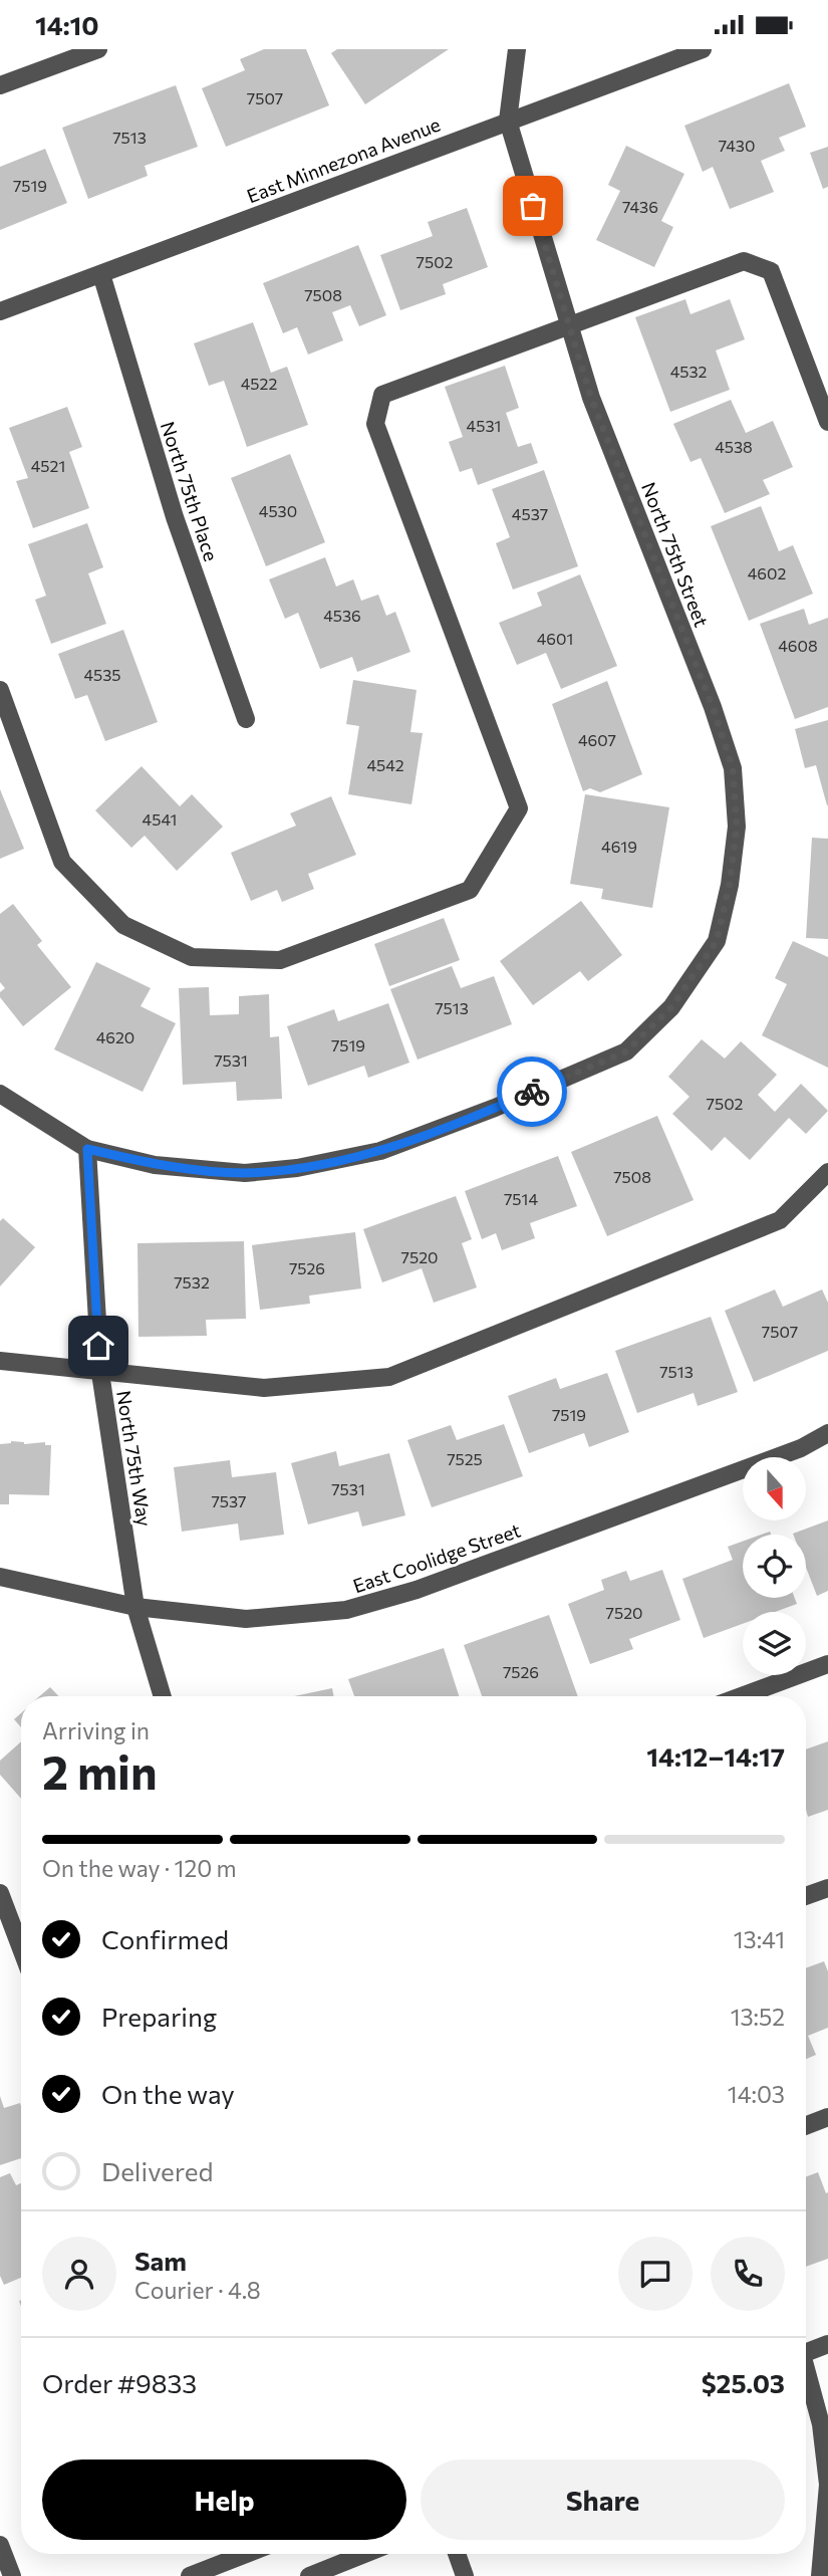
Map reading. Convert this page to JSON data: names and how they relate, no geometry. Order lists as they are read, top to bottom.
{
  "streets": {
    "street": [
      "East Minnezona Avenue",
      "North 75th Place",
      "North 75th Street",
      "North 75th Way",
      "East Coolidge Street"
    ]
  },
  "crossings": [
    ["East Minnezona Avenue", "North 75th Place"],
    ["East Minnezona Avenue", "North 75th Street"],
    ["North 75th Street", "North 75th Way"],
    ["North 75th Way", "East Coolidge Street"]
  ],
  "house_numbers": [
    "7507",
    "7513",
    "7430",
    "7519",
    "7436",
    "7502",
    "7508",
    "4532",
    "4522",
    "4531",
    "4538",
    "4521",
    "4530",
    "4537",
    "4602",
    "4536",
    "4601",
    "4608",
    "4535",
    "4607",
    "4542",
    "4541",
    "4619",
    "7513",
    "4620",
    "7519",
    "7531",
    "7502",
    "7508",
    "7514",
    "7520",
    "7526",
    "7532",
    "7507",
    "7513",
    "7519",
    "7525",
    "7531",
    "7537",
    "7520",
    "7526"
  ],
  "north": "bottom",
  "page": {
    "status": "14:10",
    "heading": ["2 min", "Arriving in", "14:12–14:17"],
    "panel": [
      "Sam",
      "Courier · 4.8",
      "Order #9833",
      "$25.03"
    ],
    "bar": "On the way · 120 m",
    "list": [
      ["Confirmed", "13:41"],
      ["Preparing", "13:52"],
      ["On the way", "14:03"],
      "Delivered"
    ],
    "buttons": ["Help", "Share"]
  }
}
